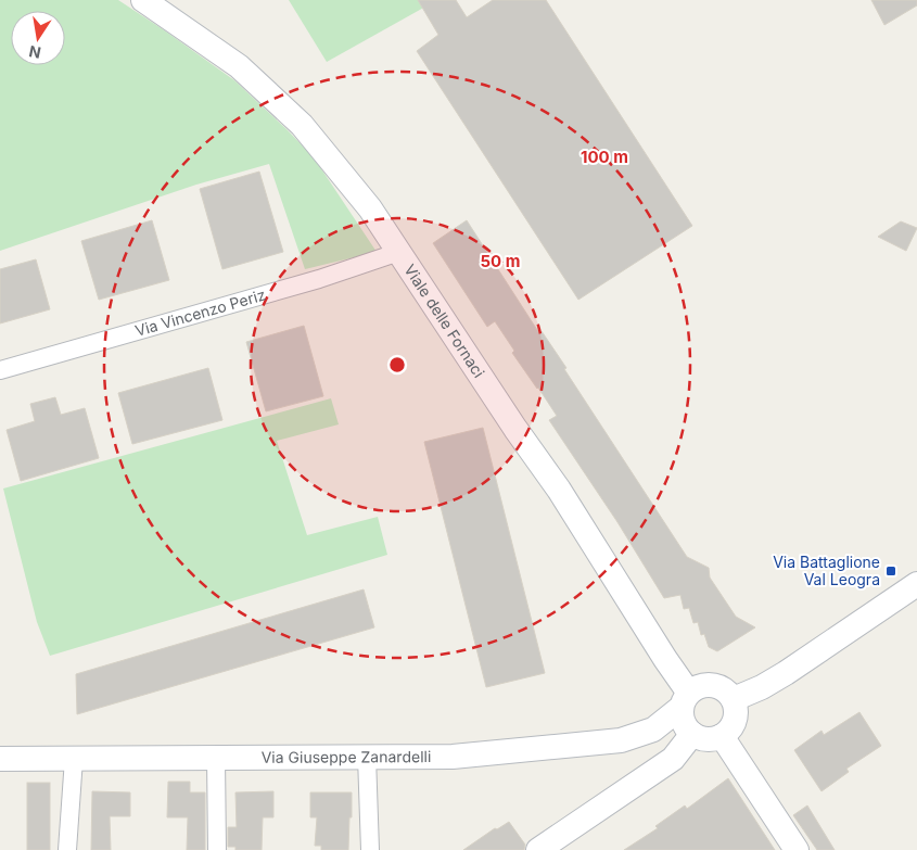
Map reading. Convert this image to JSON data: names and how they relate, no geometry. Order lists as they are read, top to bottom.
{
  "streets": {
    "street": ["Via Vincenzo Periz", "Viale delle Fornaci", "Via Giuseppe Zanardelli"]
  },
  "crossings": [
    ["Via Vincenzo Periz", "Viale delle Fornaci"],
    ["Viale delle Fornaci", "Via Giuseppe Zanardelli"]
  ],
  "places": {
    "transit": ["Via Battaglione Val Leogra"]
  },
  "north": "bottom",
  "rings": ["100 m", "50 m"]
}
